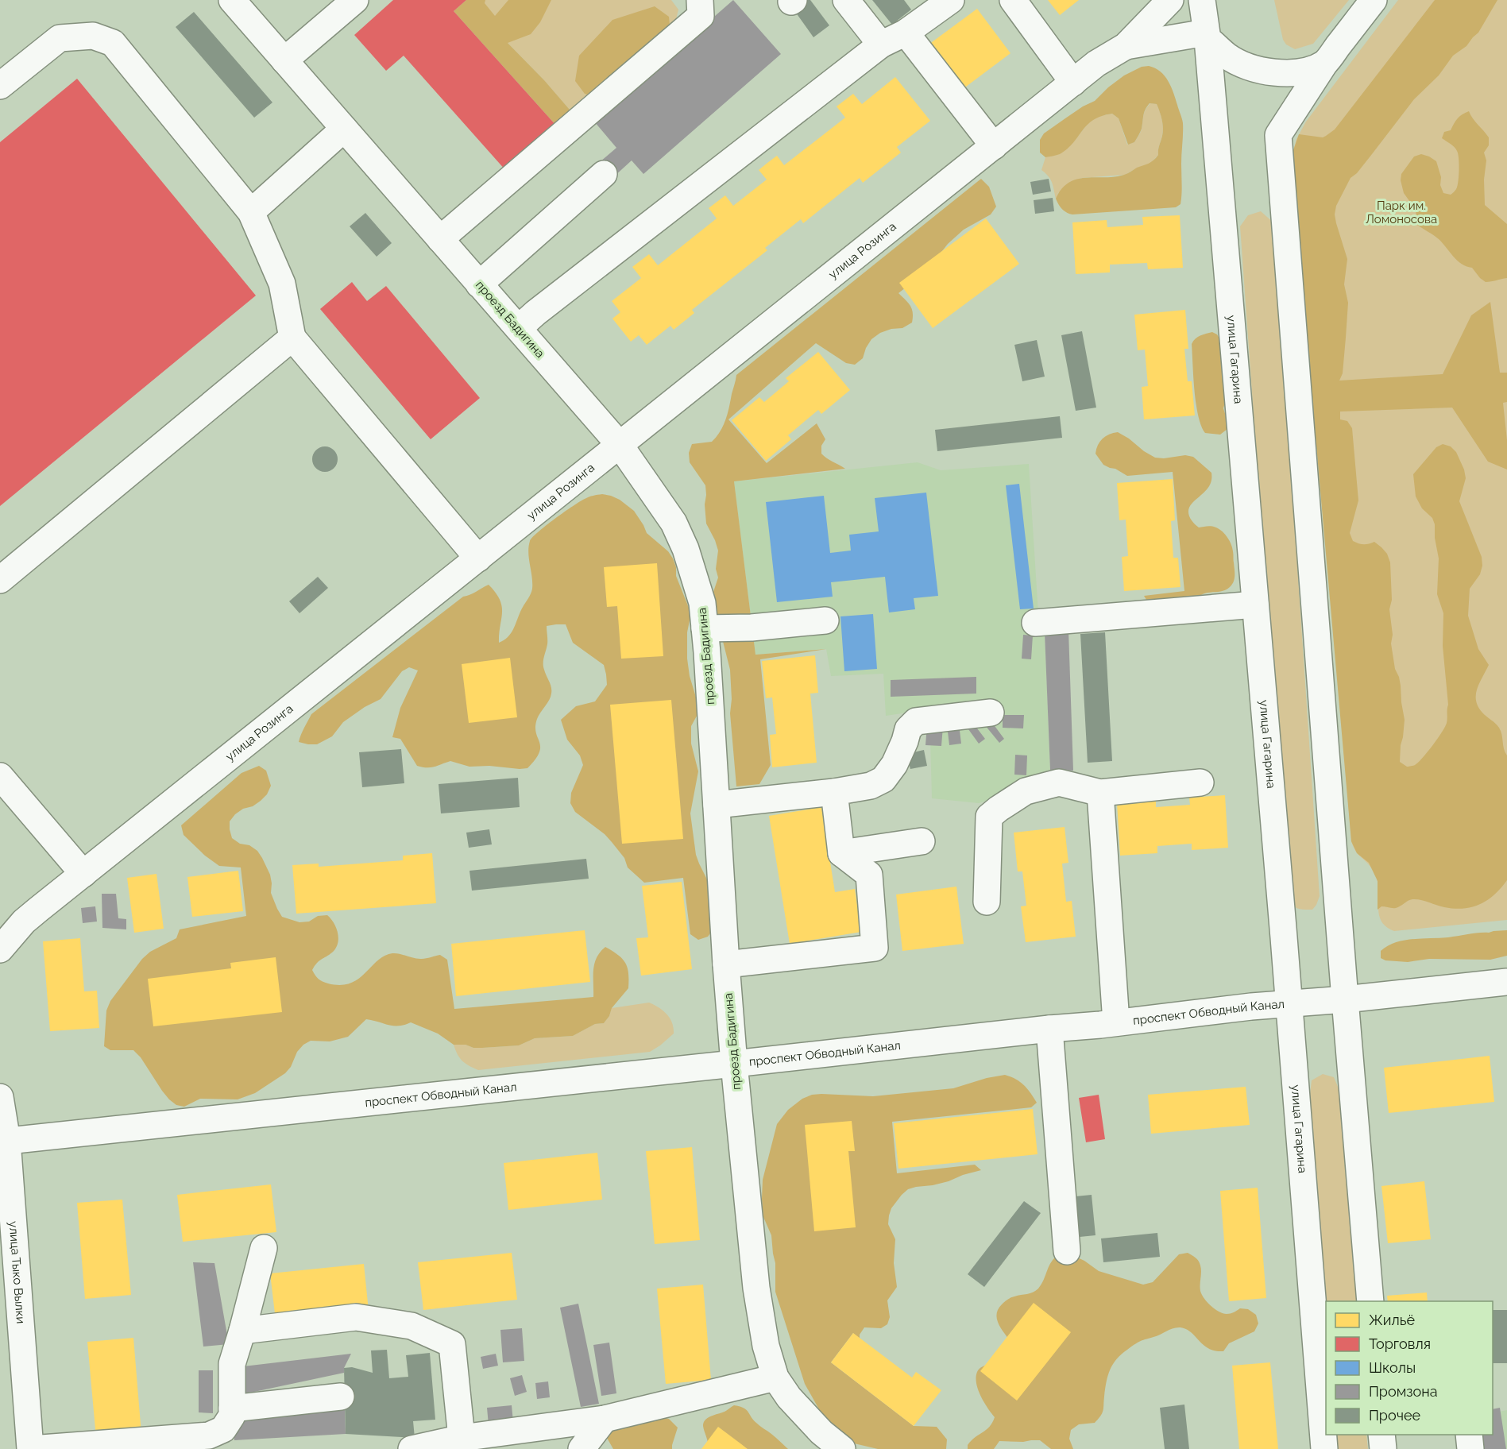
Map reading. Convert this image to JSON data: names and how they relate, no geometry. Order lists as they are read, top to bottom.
{
  "streets": {
    "main road": [
      "улица Розинга",
      "проезд Бадигина",
      "улица Гагарина",
      "проспект Обводный Канал",
      "улица Тыко Вылки"
    ]
  },
  "crossings": [
    ["улица Розинга", "проезд Бадигина"],
    ["проезд Бадигина", "проспект Обводный Канал"],
    ["улица Гагарина", "проспект Обводный Канал"],
    ["проспект Обводный Канал", "улица Тыко Вылки"]
  ],
  "parks": ["Парк им. Ломоносова"],
  "legend": [
    "Жильё",
    "Торговля",
    "Школы",
    "Промзона",
    "Прочее"
  ]
}
